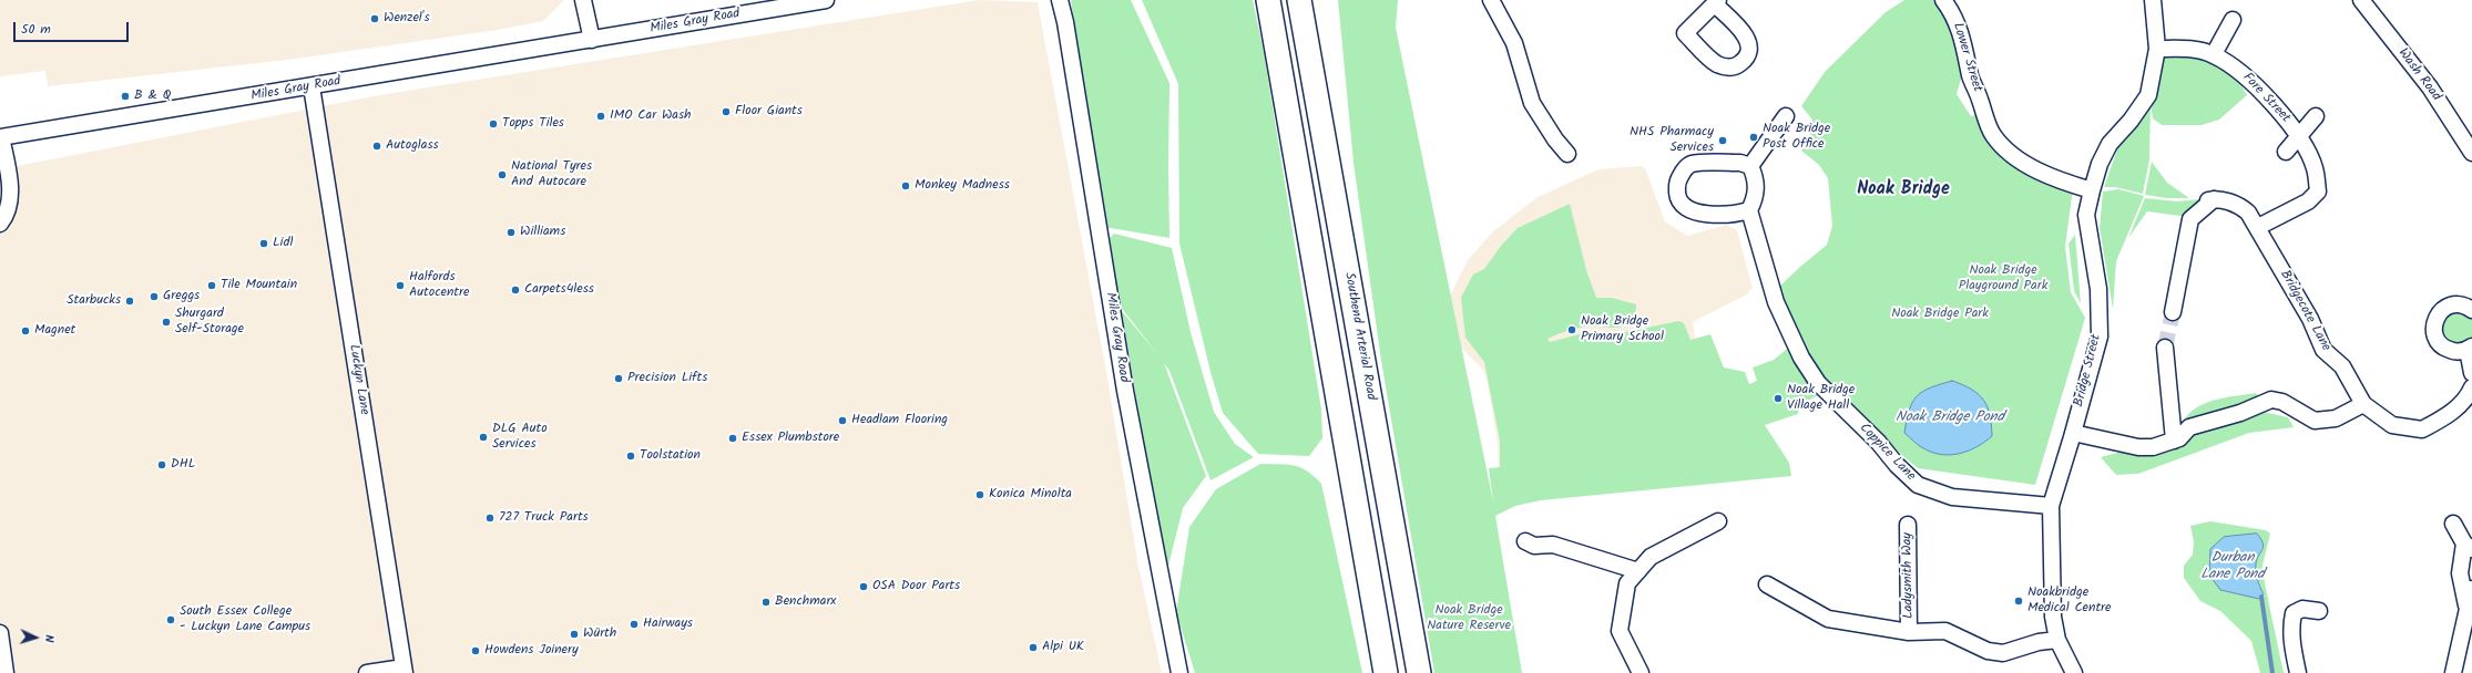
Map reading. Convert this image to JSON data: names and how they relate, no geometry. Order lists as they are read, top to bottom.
{
  "streets": {
    "highway": ["Southend Arterial Road"],
    "street": [
      "Miles Gray Road",
      "Lower Street",
      "Wash Road",
      "Fore Street",
      "Bridgecote Lane",
      "Bridge Street",
      "Luckyn Lane",
      "Coppice Lane",
      "Ladysmith Way"
    ]
  },
  "crossings": [
    ["Miles Gray Road", "Luckyn Lane"],
    ["Lower Street", "Bridge Street"],
    ["Fore Street", "Bridgecote Lane"],
    ["Fore Street", "Bridge Street"],
    ["Bridge Street", "Coppice Lane"],
    ["Bridge Street", "Ladysmith Way"]
  ],
  "districts": ["Noak Bridge"],
  "water": ["Noak Bridge Pond", "Durban Lane Pond"],
  "parks": ["Noak Bridge Playground Park", "Noak Bridge Park", "Noak Bridge Nature Reserve"],
  "places": [
    "Wenzel's",
    "B & Q",
    "Floor Giants",
    "IMO Car Wash",
    "Topps Tiles",
    "Noak Bridge Post Office",
    "NHS Pharmacy Services",
    "Autoglass",
    "National Tyres And Autocare",
    "Monkey Madness",
    "Williams",
    "Lidl",
    "Tile Mountain",
    "Halfords Autocentre",
    "Carpets4less",
    "Greggs",
    "Starbucks",
    "Shurgard Self-Storage",
    "Noak Bridge Primary School",
    "Magnet",
    "Precision Lifts",
    "Noak Bridge Village Hall",
    "Headlam Flooring",
    "DLG Auto Services",
    "Essex Plumbstore",
    "Toolstation",
    "DHL",
    "Konica Minolta",
    "727 Truck Parts",
    "OSA Door Parts",
    "Noakbridge Medical Centre",
    "Benchmarx",
    "South Essex College - Luckyn Lane Campus",
    "Hairways",
    "Würth",
    "Alpi UK",
    "Howdens Joinery"
  ],
  "scale_bar": "50 m",
  "north": "right"
}
